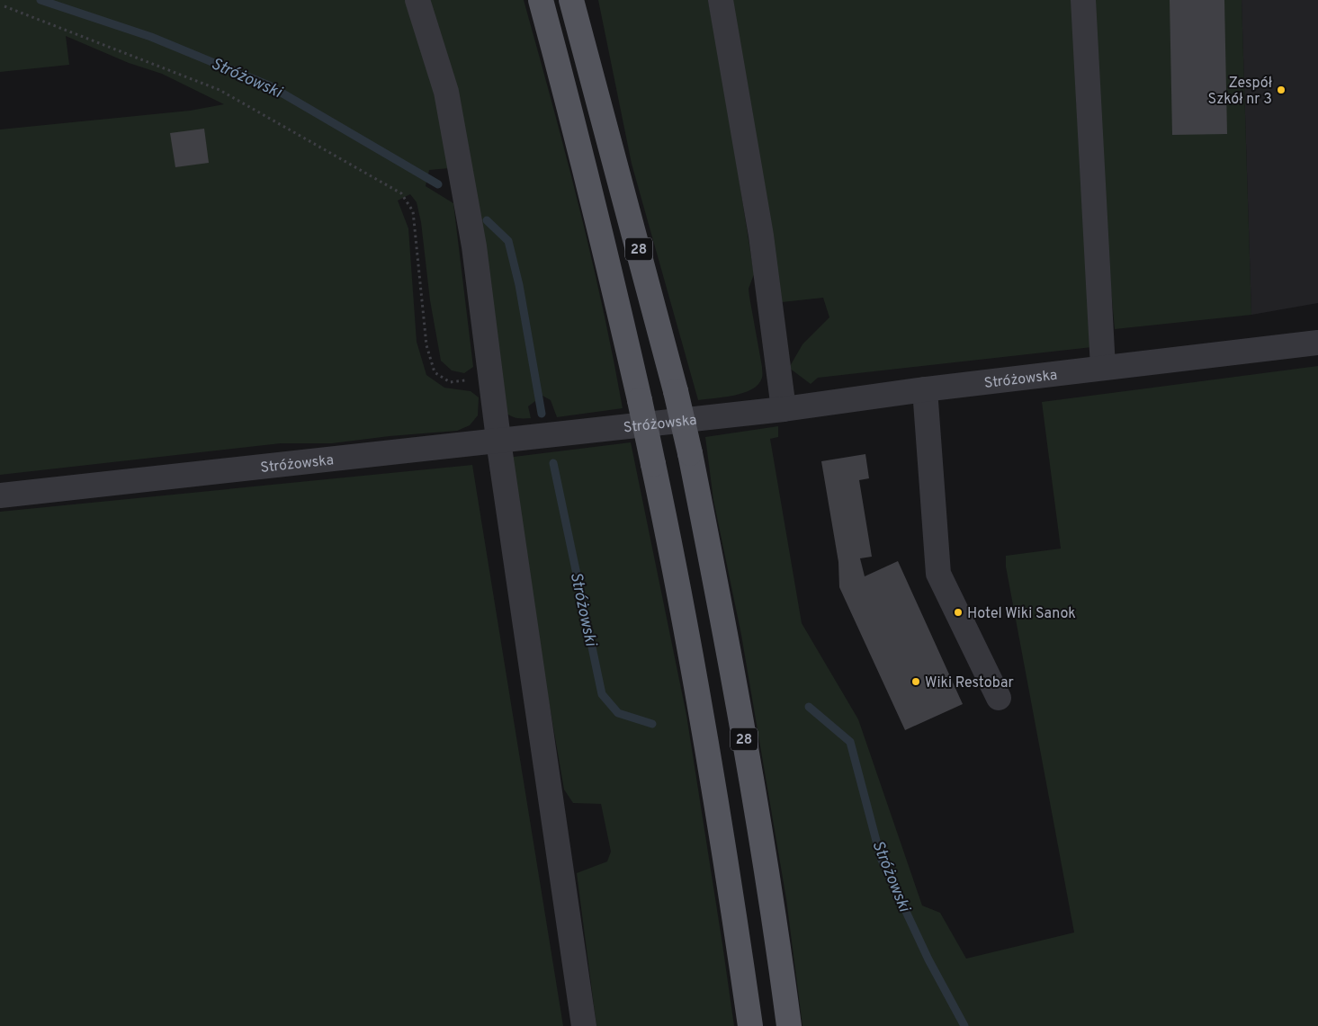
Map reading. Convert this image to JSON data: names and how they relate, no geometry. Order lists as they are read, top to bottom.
{
  "streets": {
    "main road": ["28"],
    "street": ["Stróżowska"]
  },
  "water": ["Stróżowski"],
  "places": ["Zespół Szkół nr 3", "Hotel Wiki Sanok", "Wiki Restobar"]
}
